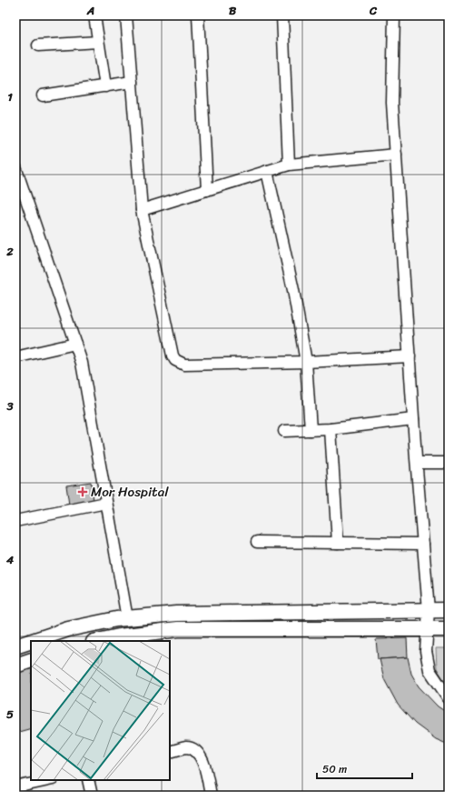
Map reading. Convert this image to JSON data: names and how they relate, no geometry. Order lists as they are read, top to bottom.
{
  "places": {
    "health": ["Mor Hospital"]
  },
  "scale_bar": "50 m",
  "grid": {
    "columns": ["A", "B", "C"],
    "rows": [
      "1",
      "2",
      "3",
      "4",
      "5"
    ]
  }
}
